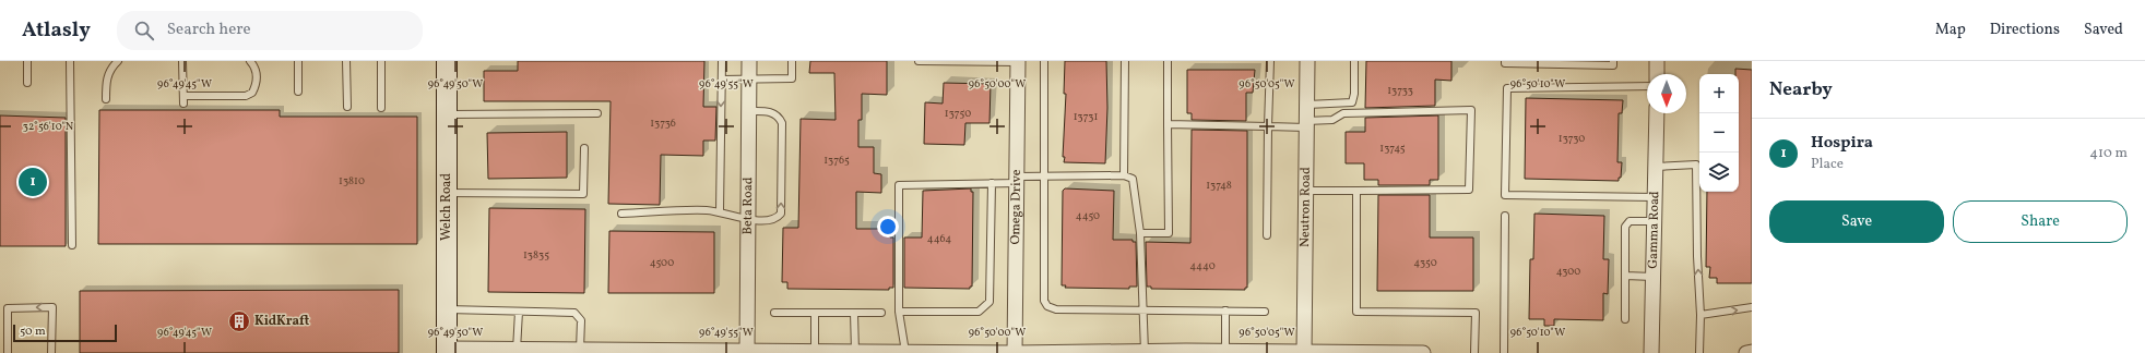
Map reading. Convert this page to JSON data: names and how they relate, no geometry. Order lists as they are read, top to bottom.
{
  "streets": {
    "street": [
      "Beta Road",
      "Welch Road",
      "Omega Drive",
      "Neutron Road",
      "Gamma Road"
    ]
  },
  "places": {
    "building": ["KidKraft"]
  },
  "house_numbers": [
    "13733",
    "13750",
    "13731",
    "13736",
    "13730",
    "13745",
    "13765",
    "13810",
    "13748",
    "4450",
    "4464",
    "13835",
    "4500",
    "4350",
    "4440",
    "4300"
  ],
  "scale_bar": "50 m",
  "north": "bottom",
  "page": {
    "header": "Atlasly",
    "search": "Search here",
    "nav": ["Map", "Directions", "Saved"],
    "heading": "Nearby",
    "map_buttons": ["+", "−"],
    "list": [
      {
        "mark": "1",
        "name": "Hospira",
        "note": "Place",
        "value": "410 m"
      }
    ],
    "pins": "1",
    "buttons": ["Save", "Share"],
    "scale": "50 m"
  },
  "coordinates": [
    "96°49'45\"W",
    "96°49'50\"W",
    "96°49'55\"W",
    "96°50'00\"W",
    "96°50'05\"W",
    "96°50'10\"W",
    "32°56'10\"N"
  ]
}
